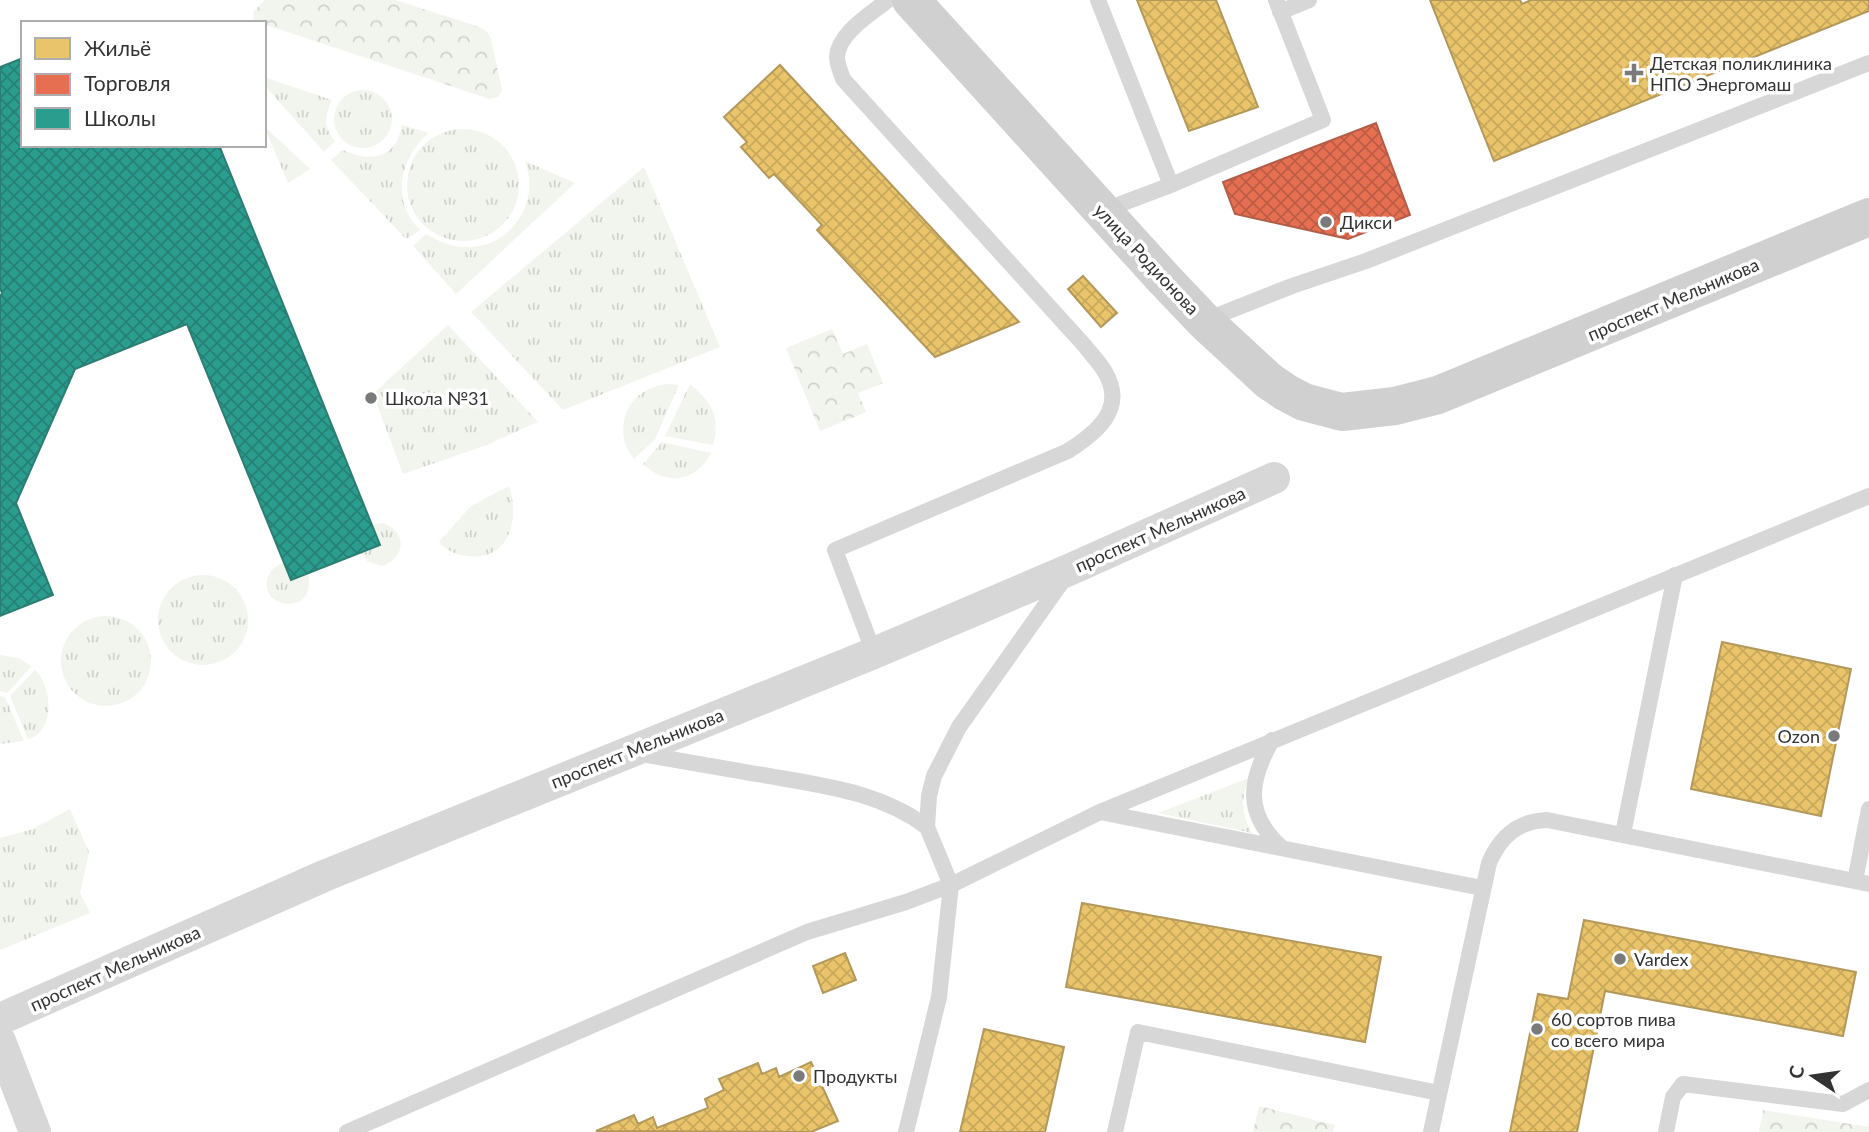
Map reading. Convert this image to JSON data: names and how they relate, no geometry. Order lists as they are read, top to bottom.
{
  "streets": {
    "street": ["улица Родионова", "проспект Мельникова"]
  },
  "crossings": [
    ["улица Родионова", "проспект Мельникова"]
  ],
  "places": {
    "health": ["Детская поликлиника НПО Энергомаш"],
    "other": [
      "Дикси",
      "Школа №31",
      "Ozon",
      "Vardex",
      "60 сортов пива со всего мира",
      "Продукты"
    ]
  },
  "legend": ["Жильё", "Торговля", "Школы"],
  "north": "left"
}
